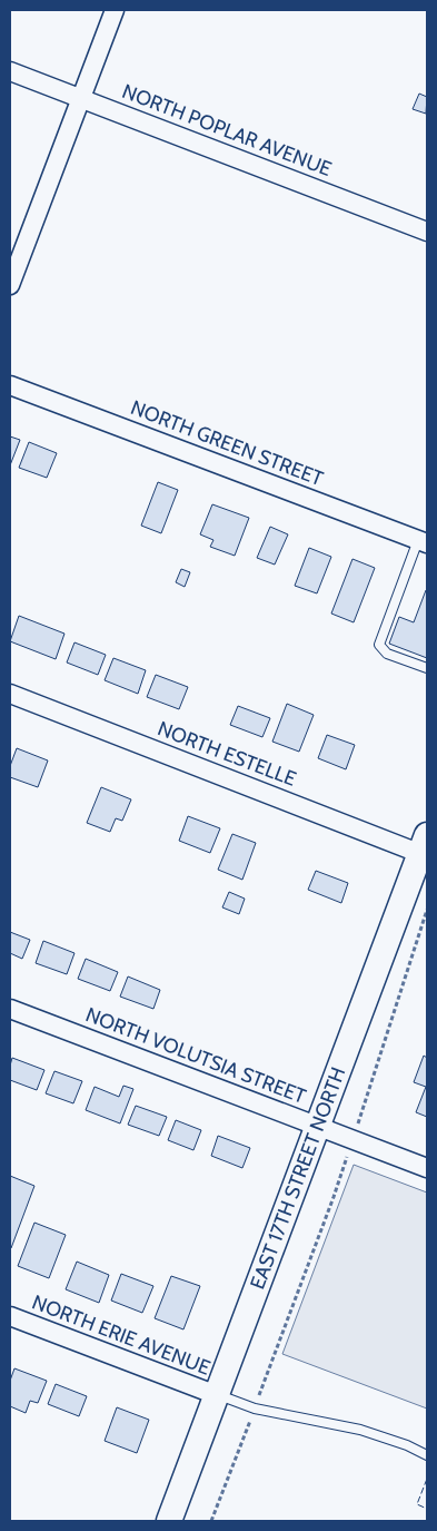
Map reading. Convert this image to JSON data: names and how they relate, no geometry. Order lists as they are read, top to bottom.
{
  "streets": {
    "street": [
      "NORTH POPLAR AVENUE",
      "NORTH GREEN STREET",
      "NORTH ESTELLE",
      "NORTH VOLUTSIA STREET",
      "EAST 17TH STREET NORTH",
      "NORTH ERIE AVENUE"
    ]
  },
  "crossings": [
    ["NORTH ESTELLE", "EAST 17TH STREET NORTH"],
    ["NORTH VOLUTSIA STREET", "EAST 17TH STREET NORTH"],
    ["EAST 17TH STREET NORTH", "NORTH ERIE AVENUE"]
  ]
}
